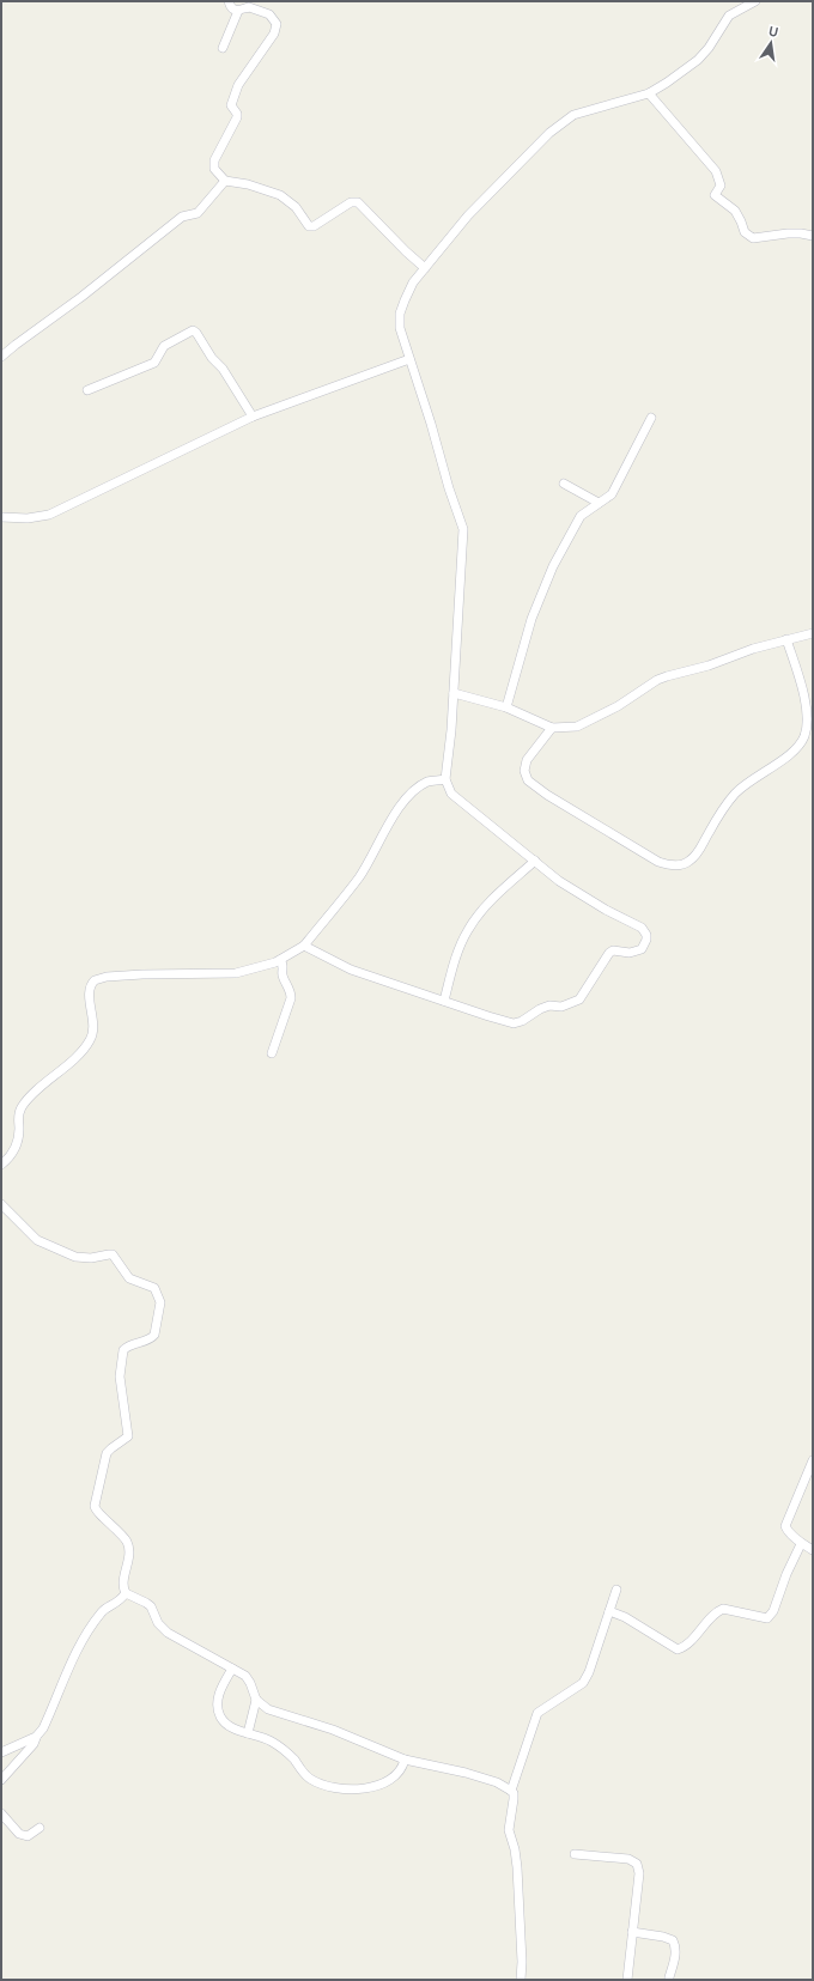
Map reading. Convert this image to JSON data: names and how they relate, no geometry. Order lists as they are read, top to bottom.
{
  "north": "top"
}
